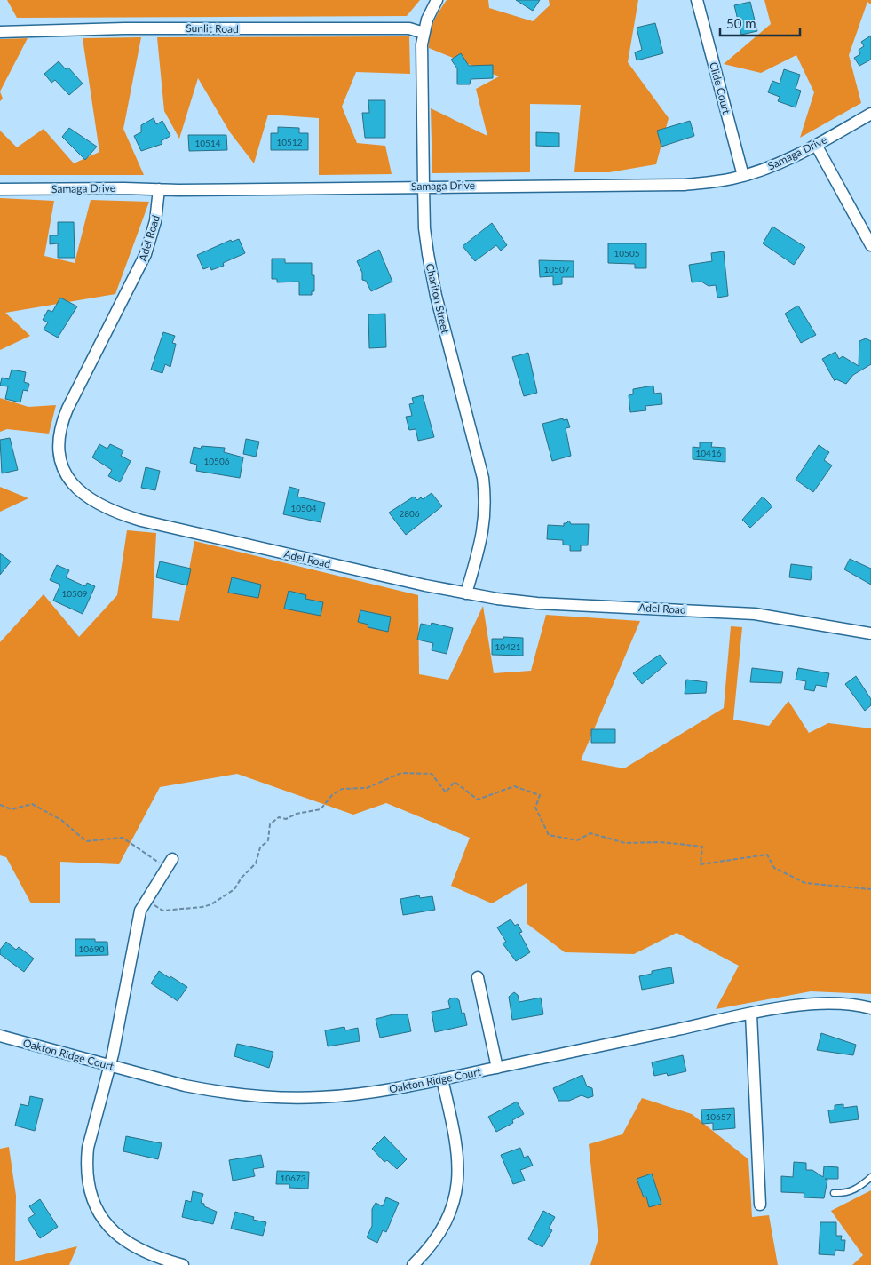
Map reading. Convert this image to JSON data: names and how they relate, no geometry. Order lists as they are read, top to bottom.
{
  "streets": {
    "street": [
      "Sunlit Road",
      "Clide Court",
      "Samaga Drive",
      "Adel Road",
      "Chariton Street",
      "Oakton Ridge Court"
    ]
  },
  "crossings": [
    ["Sunlit Road", "Chariton Street"],
    ["Clide Court", "Samaga Drive"],
    ["Samaga Drive", "Adel Road"],
    ["Samaga Drive", "Chariton Street"],
    ["Adel Road", "Chariton Street"]
  ],
  "house_numbers": [
    "10512",
    "10514",
    "10505",
    "10507",
    "10416",
    "10506",
    "10504",
    "2806",
    "10509",
    "10421",
    "10690",
    "10657",
    "10673"
  ],
  "scale_bar": "50 m"
}
